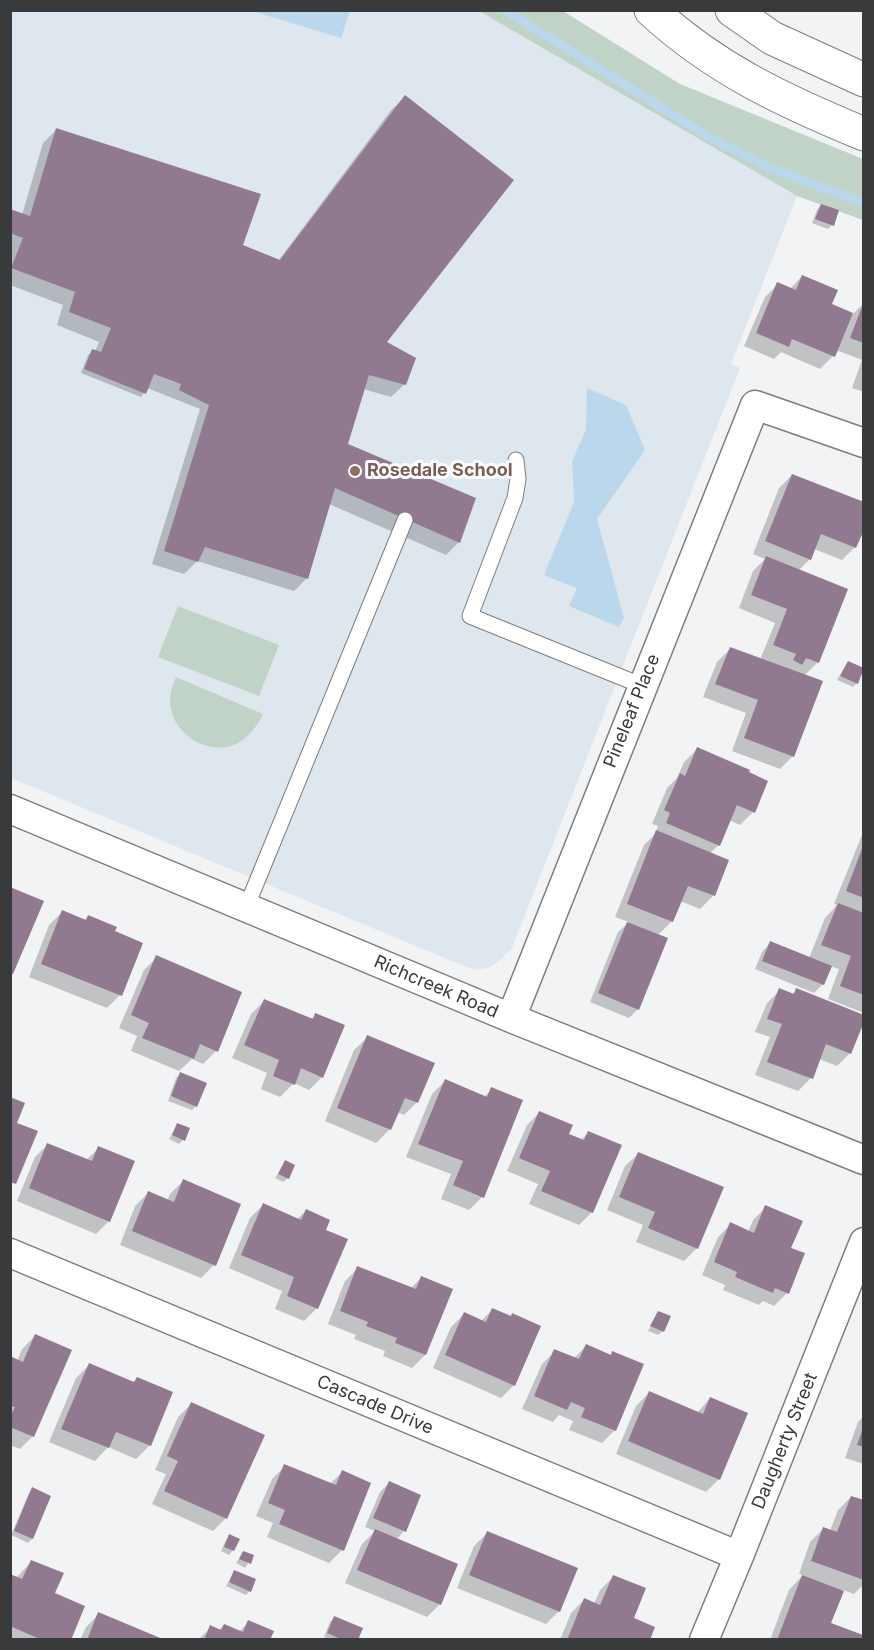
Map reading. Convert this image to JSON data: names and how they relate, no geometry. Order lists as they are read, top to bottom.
{
  "streets": {
    "street": [
      "Pineleaf Place",
      "Richcreek Road",
      "Cascade Drive",
      "Daugherty Street"
    ]
  },
  "crossings": [
    ["Pineleaf Place", "Richcreek Road"],
    ["Cascade Drive", "Daugherty Street"]
  ],
  "places": ["Rosedale School"]
}
